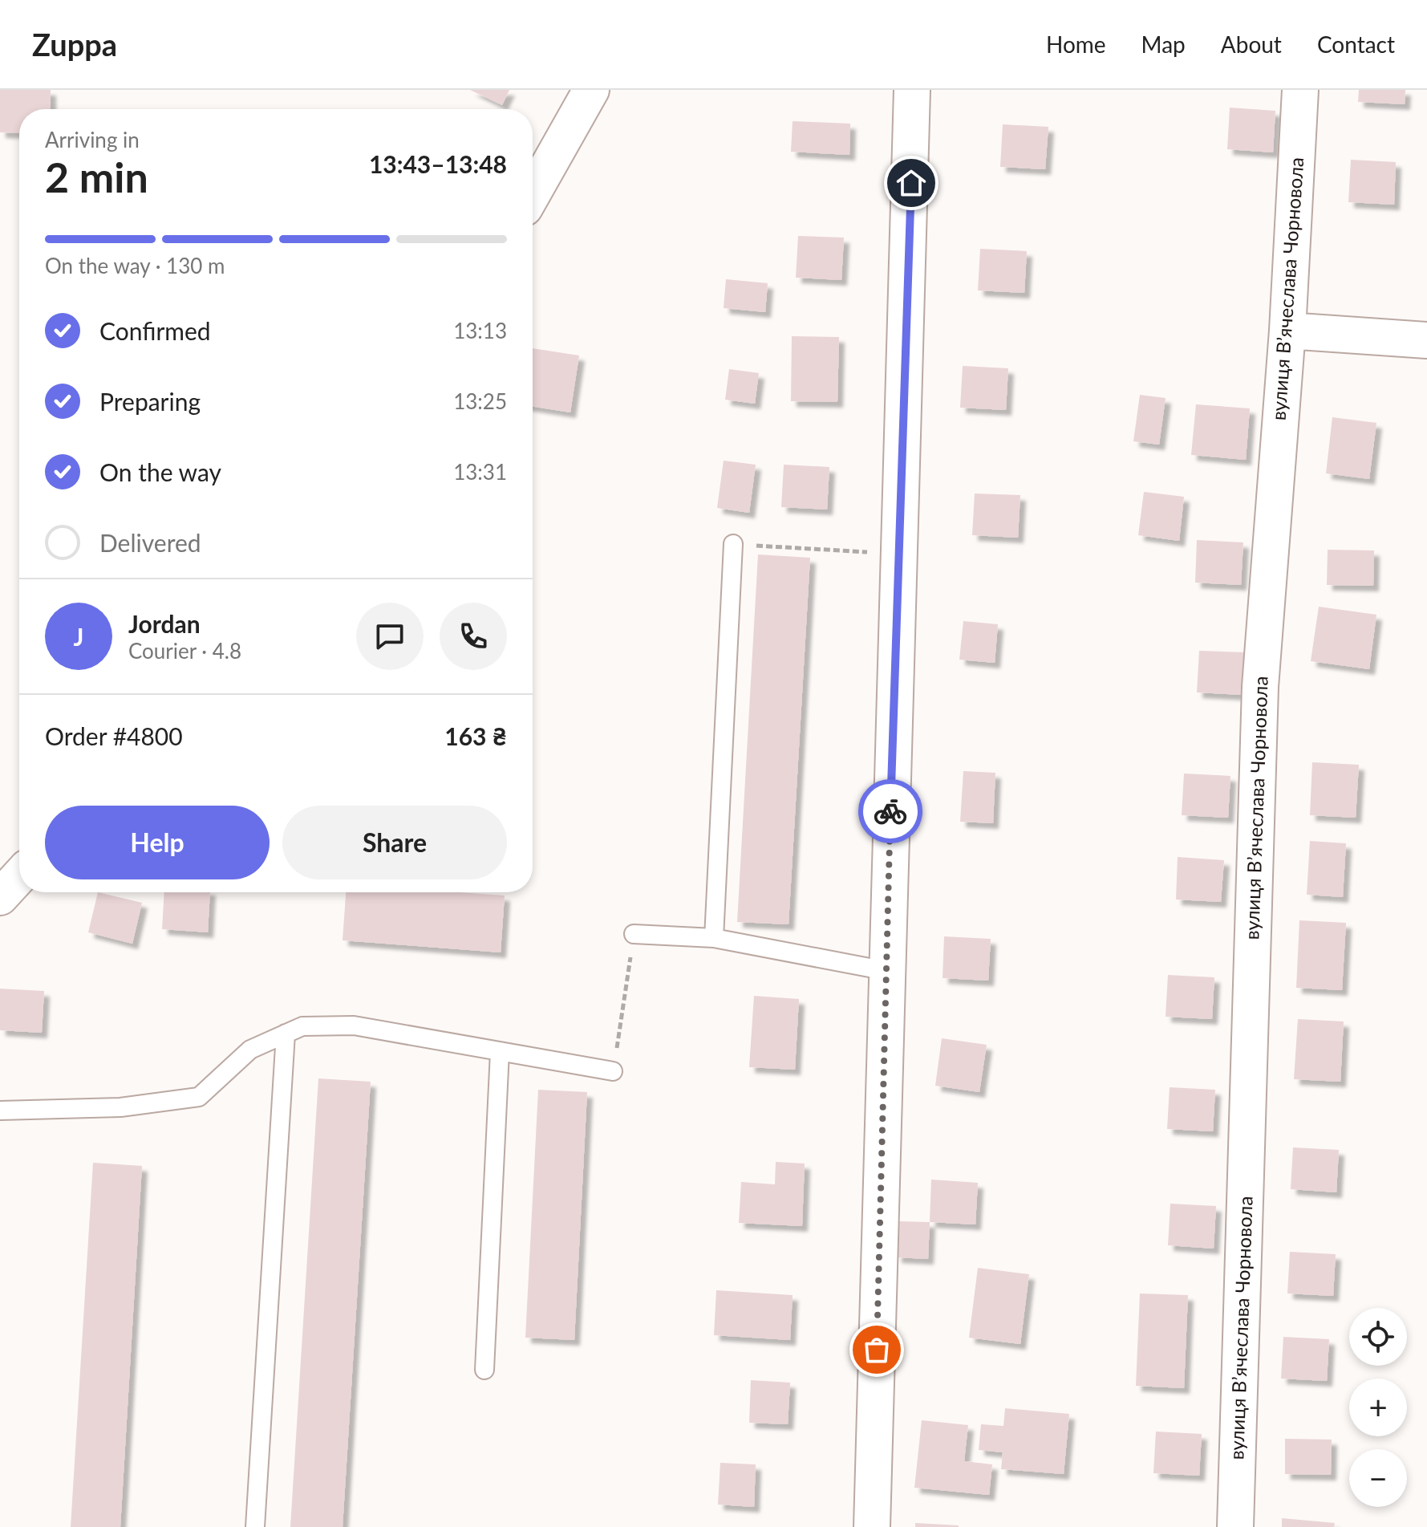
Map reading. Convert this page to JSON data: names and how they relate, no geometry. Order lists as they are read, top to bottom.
{
  "streets": {
    "street": ["вулиця Вʼячеслава Чорновола"]
  },
  "page": {
    "header": "Zuppa",
    "nav": [
      "Home",
      "Map",
      "About",
      "Contact"
    ],
    "heading": ["2 min", "Arriving in", "13:43–13:48"],
    "panel": [
      "Jordan",
      "Courier · 4.8",
      "Order #4800",
      "163 ₴"
    ],
    "bar": "On the way · 130 m",
    "list": [
      ["Confirmed", "13:13"],
      ["Preparing", "13:25"],
      ["On the way", "13:31"],
      "Delivered"
    ],
    "round": "J",
    "buttons": ["Help", "Share"],
    "map_buttons": ["+", "−"]
  }
}
